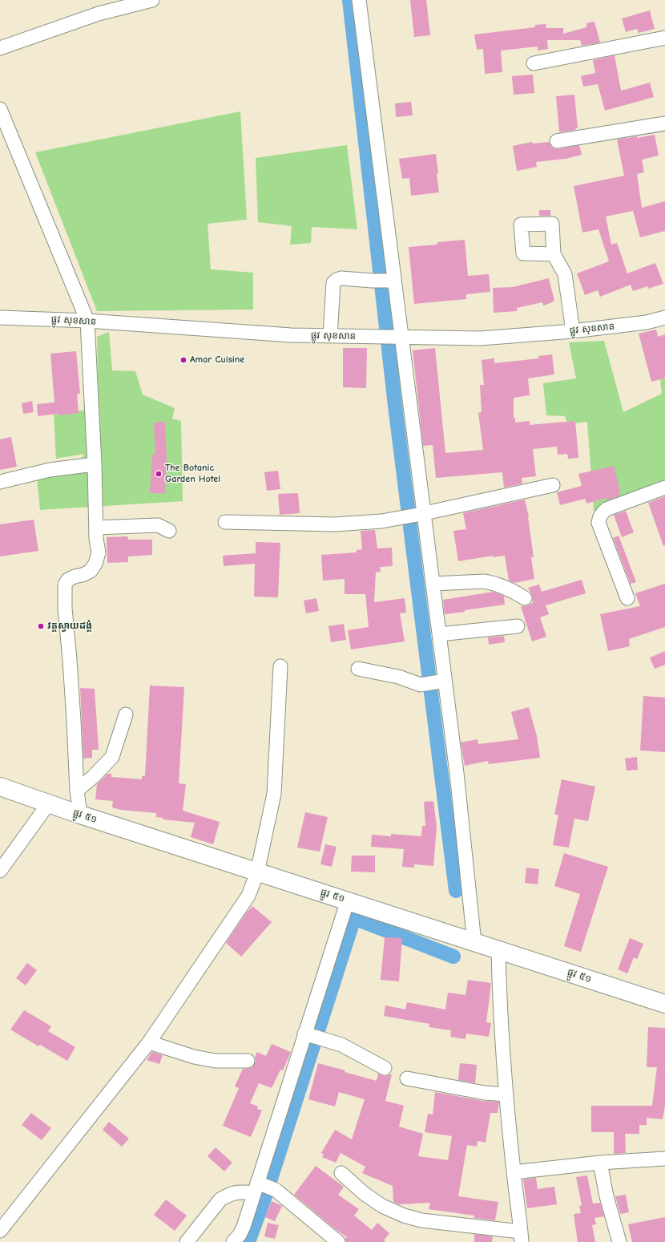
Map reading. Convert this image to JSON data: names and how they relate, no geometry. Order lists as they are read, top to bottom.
{
  "streets": {
    "main road": ["ផ្លូវ ៥១"],
    "street": ["ផ្លូវ សុខសាន"]
  },
  "places": ["Amar Cuisine", "The Botanic Garden Hotel", "វត្តស្វាយដង្គំ"]
}
